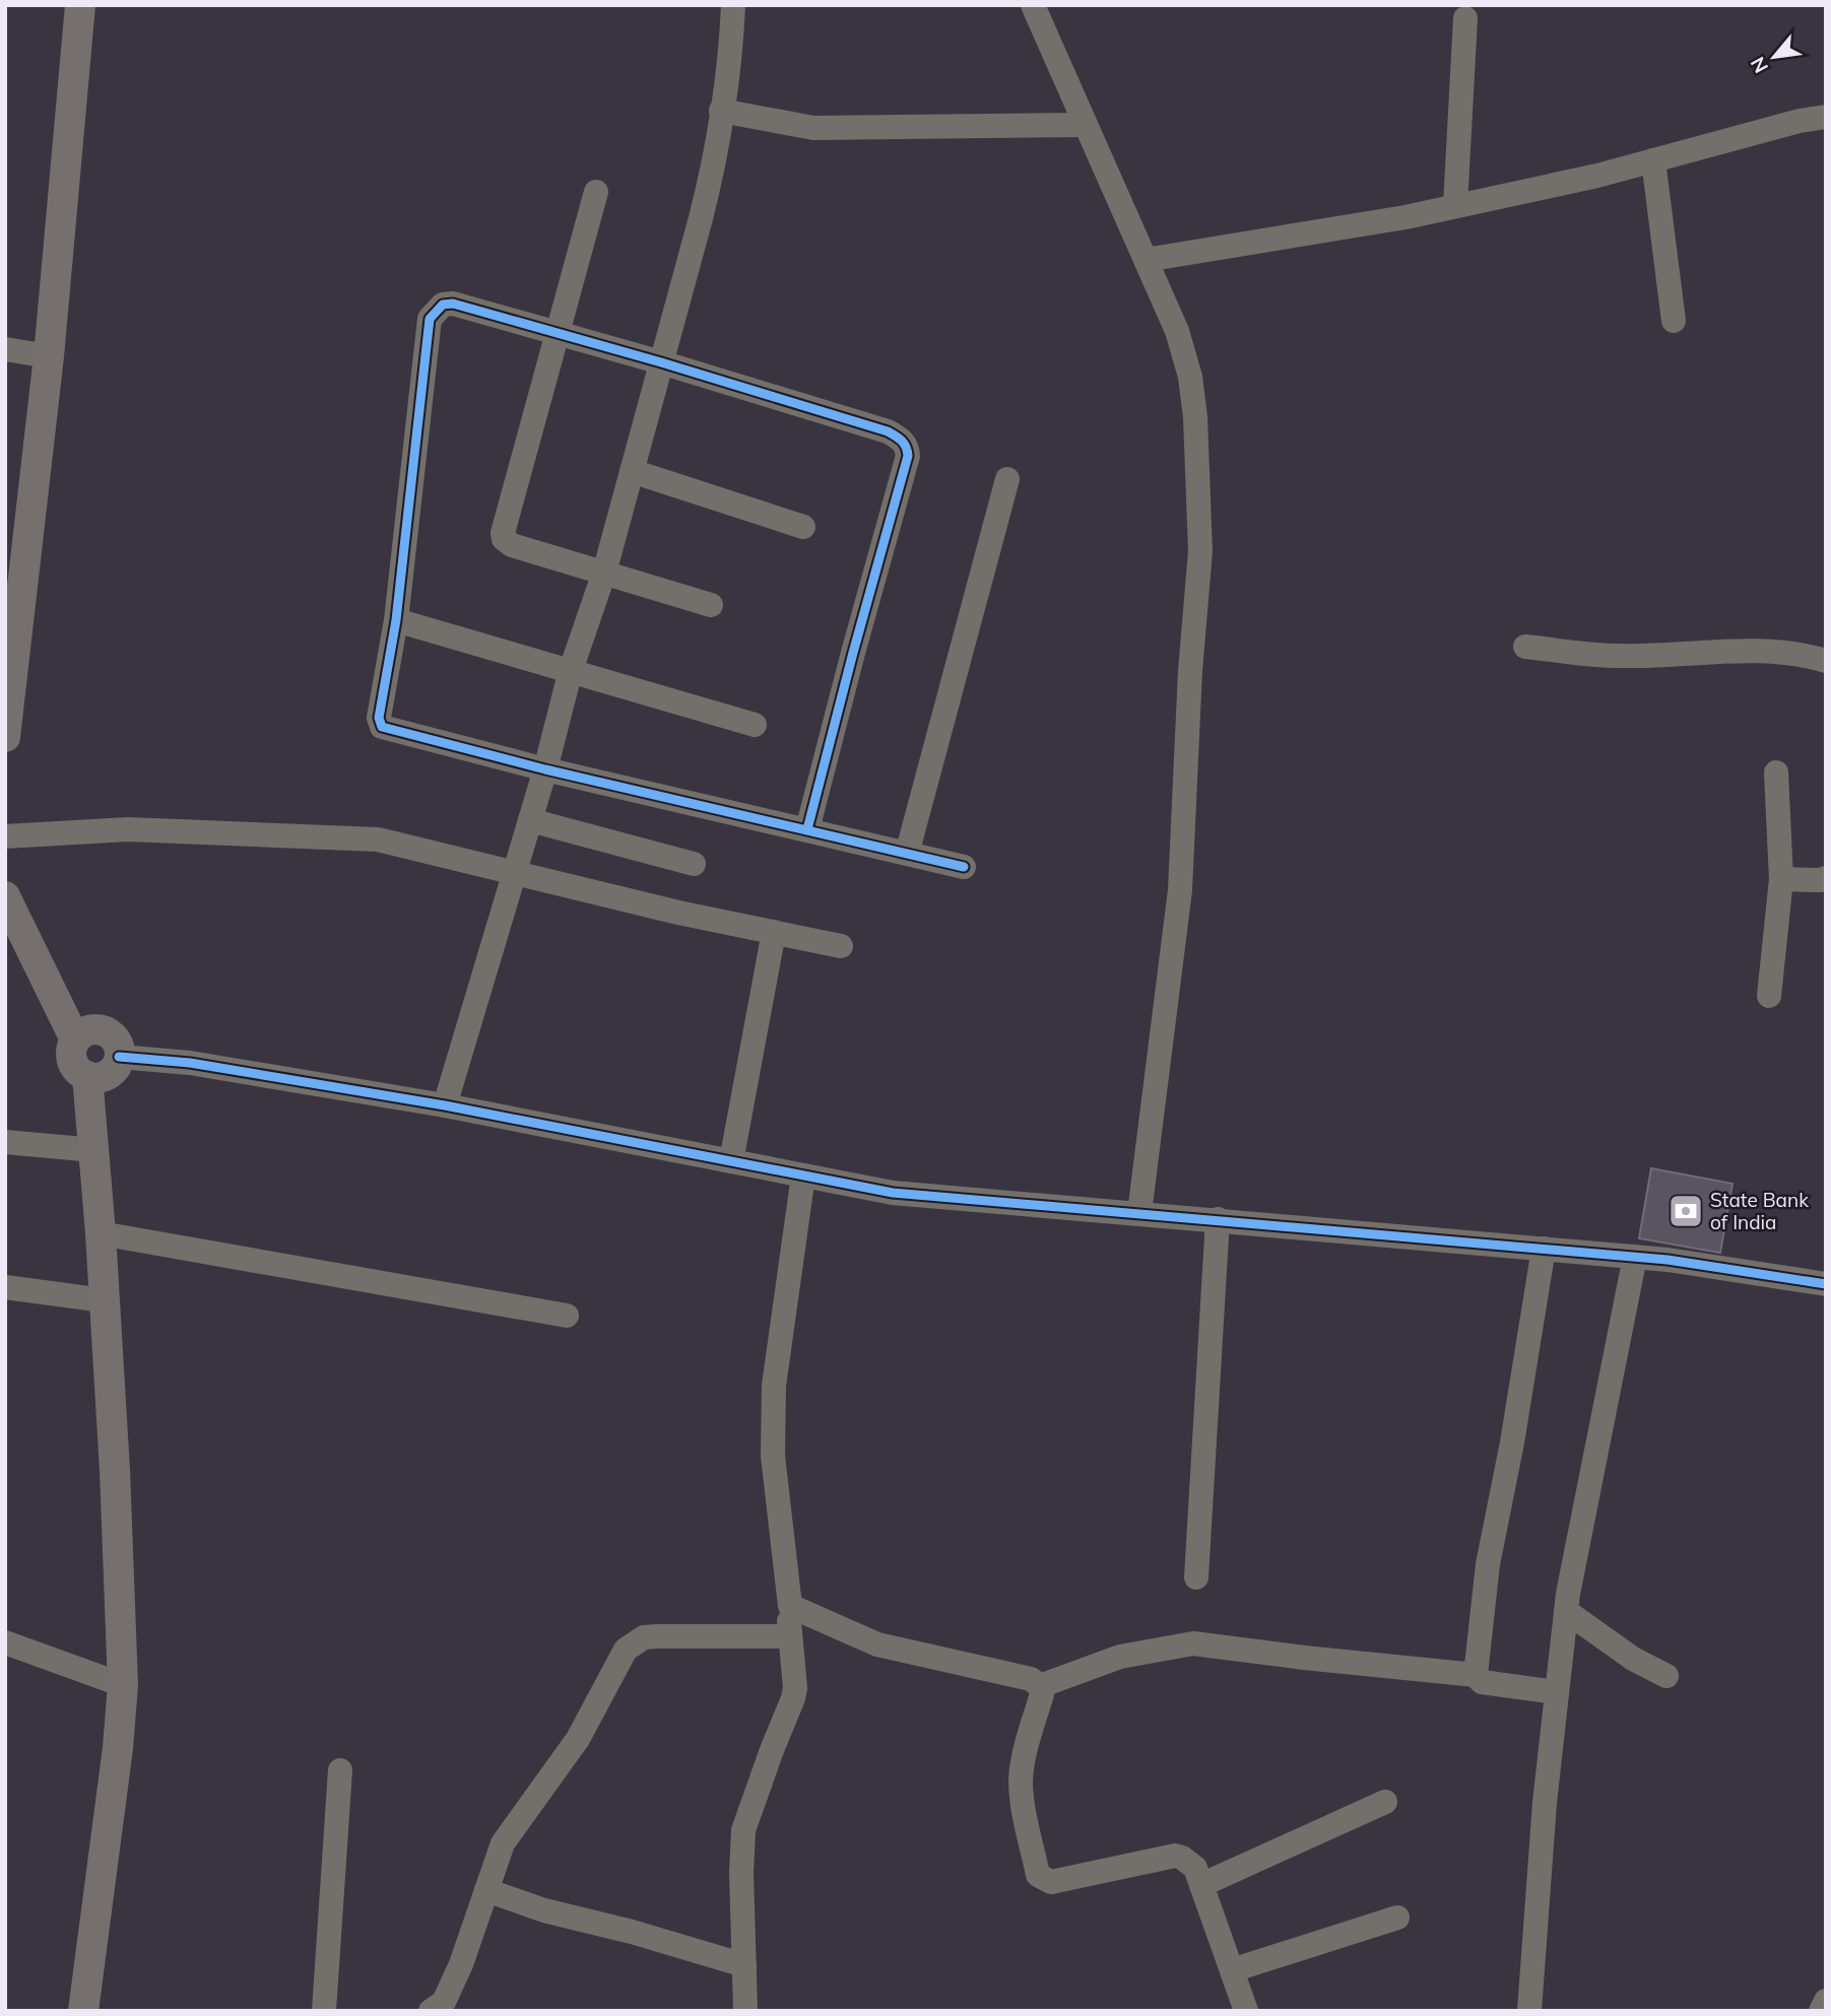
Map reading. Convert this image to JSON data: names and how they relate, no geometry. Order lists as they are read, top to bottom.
{
  "places": {
    "bank": ["State Bank of India"]
  },
  "north": "bottom left"
}
